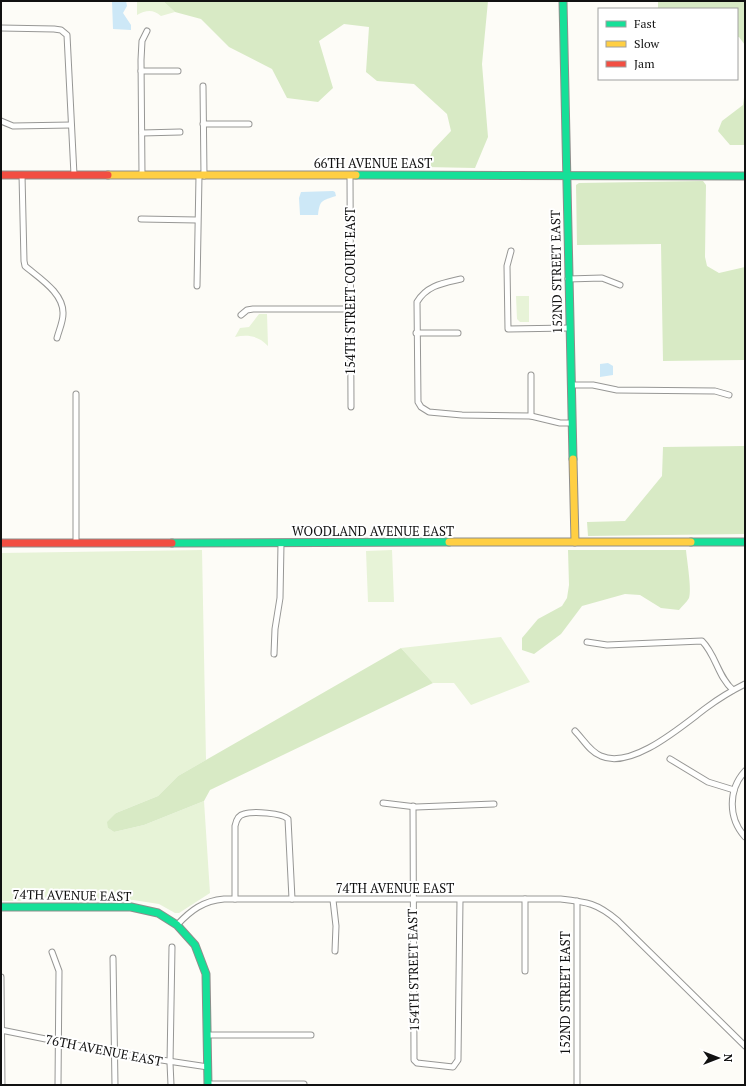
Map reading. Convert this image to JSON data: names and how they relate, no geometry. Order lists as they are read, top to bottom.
{
  "streets": {
    "street": [
      "66TH AVENUE EAST",
      "152ND STREET EAST",
      "154TH STREET COURT EAST",
      "WOODLAND AVENUE EAST",
      "74TH AVENUE EAST",
      "154TH STREET EAST",
      "76TH AVENUE EAST"
    ]
  },
  "crossings": [
    ["66TH AVENUE EAST", "152ND STREET EAST"],
    ["66TH AVENUE EAST", "154TH STREET COURT EAST"],
    ["152ND STREET EAST", "WOODLAND AVENUE EAST"],
    ["152ND STREET EAST", "74TH AVENUE EAST"],
    ["74TH AVENUE EAST", "154TH STREET EAST"]
  ],
  "legend": ["Fast", "Slow", "Jam"],
  "north": "right"
}
